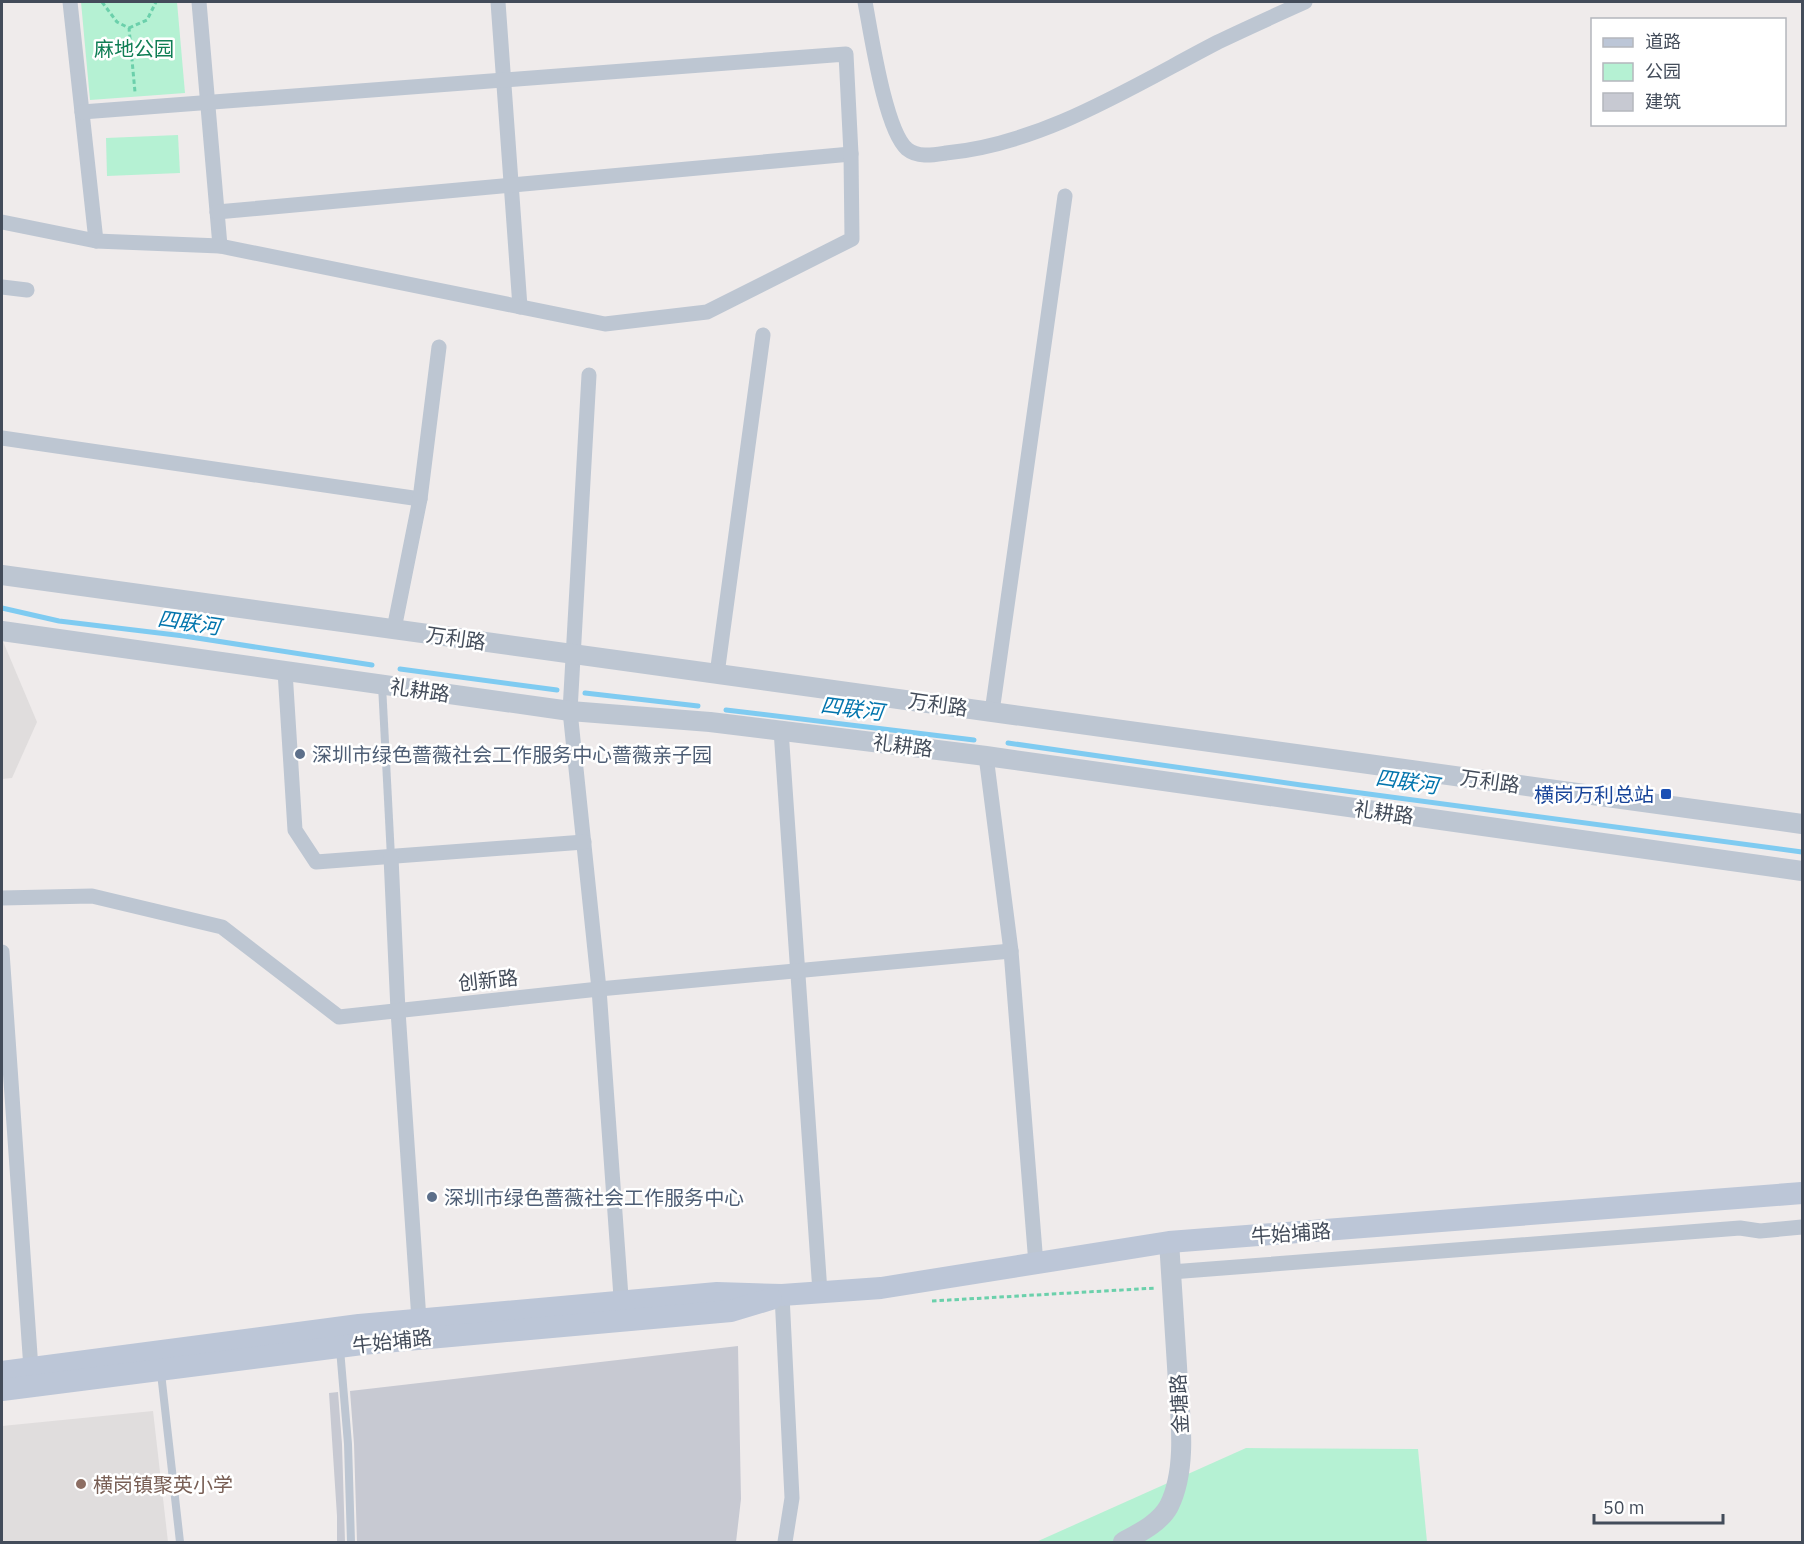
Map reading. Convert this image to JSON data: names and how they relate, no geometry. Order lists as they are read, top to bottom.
{
  "streets": {
    "main road": ["牛始埔路"],
    "street": [
      "万利路",
      "礼耕路",
      "创新路",
      "金塘路"
    ]
  },
  "crossings": [
    ["牛始埔路", "金塘路"]
  ],
  "water": ["四联河"],
  "parks": ["麻地公园"],
  "places": {
    "other": ["深圳市绿色蔷薇社会工作服务中心蔷薇亲子园", "深圳市绿色蔷薇社会工作服务中心", "横岗镇聚英小学"],
    "transit": ["横岗万利总站"]
  },
  "legend": ["道路", "公园", "建筑"],
  "scale_bar": "50 m"
}
